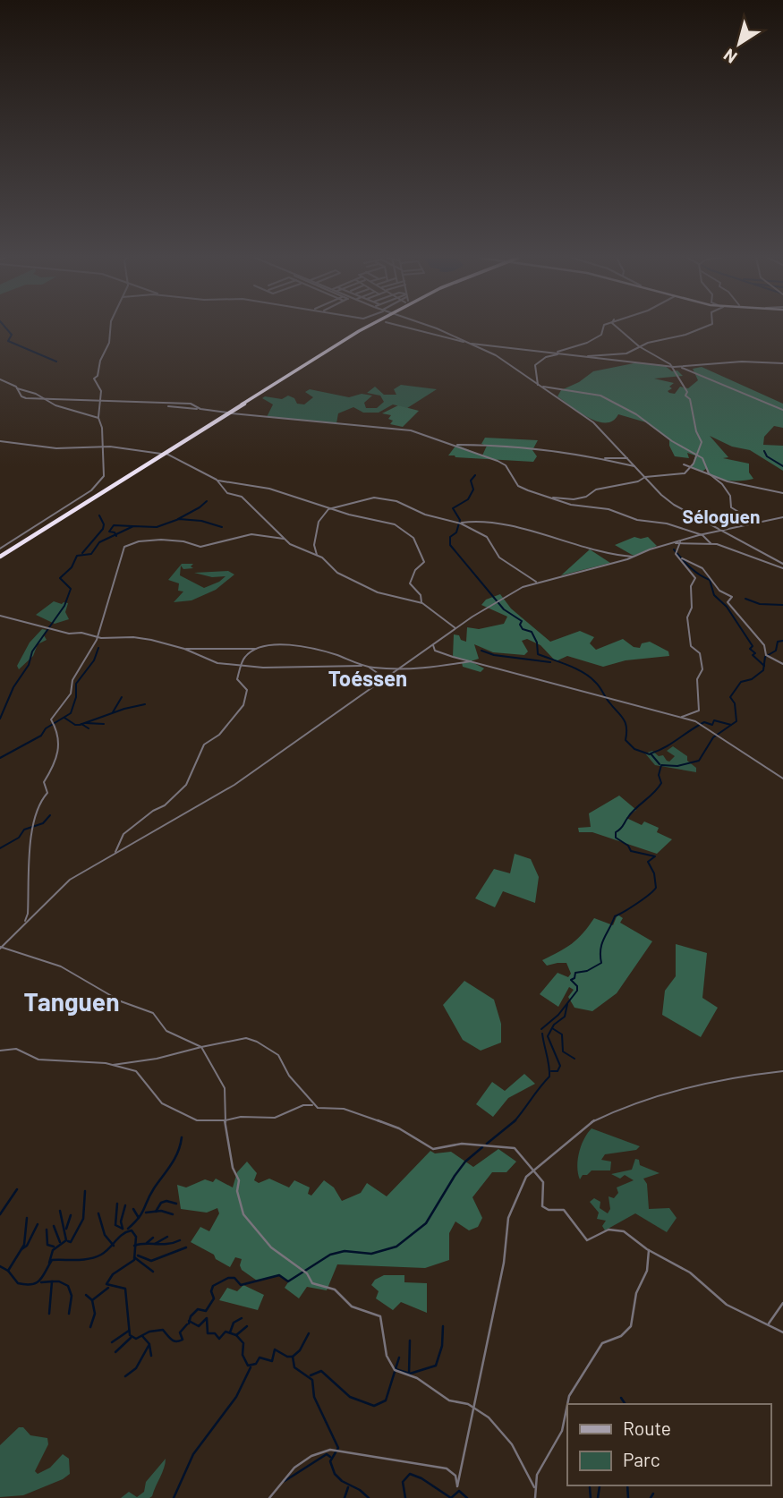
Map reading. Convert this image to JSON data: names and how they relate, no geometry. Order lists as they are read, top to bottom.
{
  "districts": ["Séloguen", "Toéssen", "Tanguen"],
  "legend": ["Route", "Parc"],
  "north": "bottom left"
}
